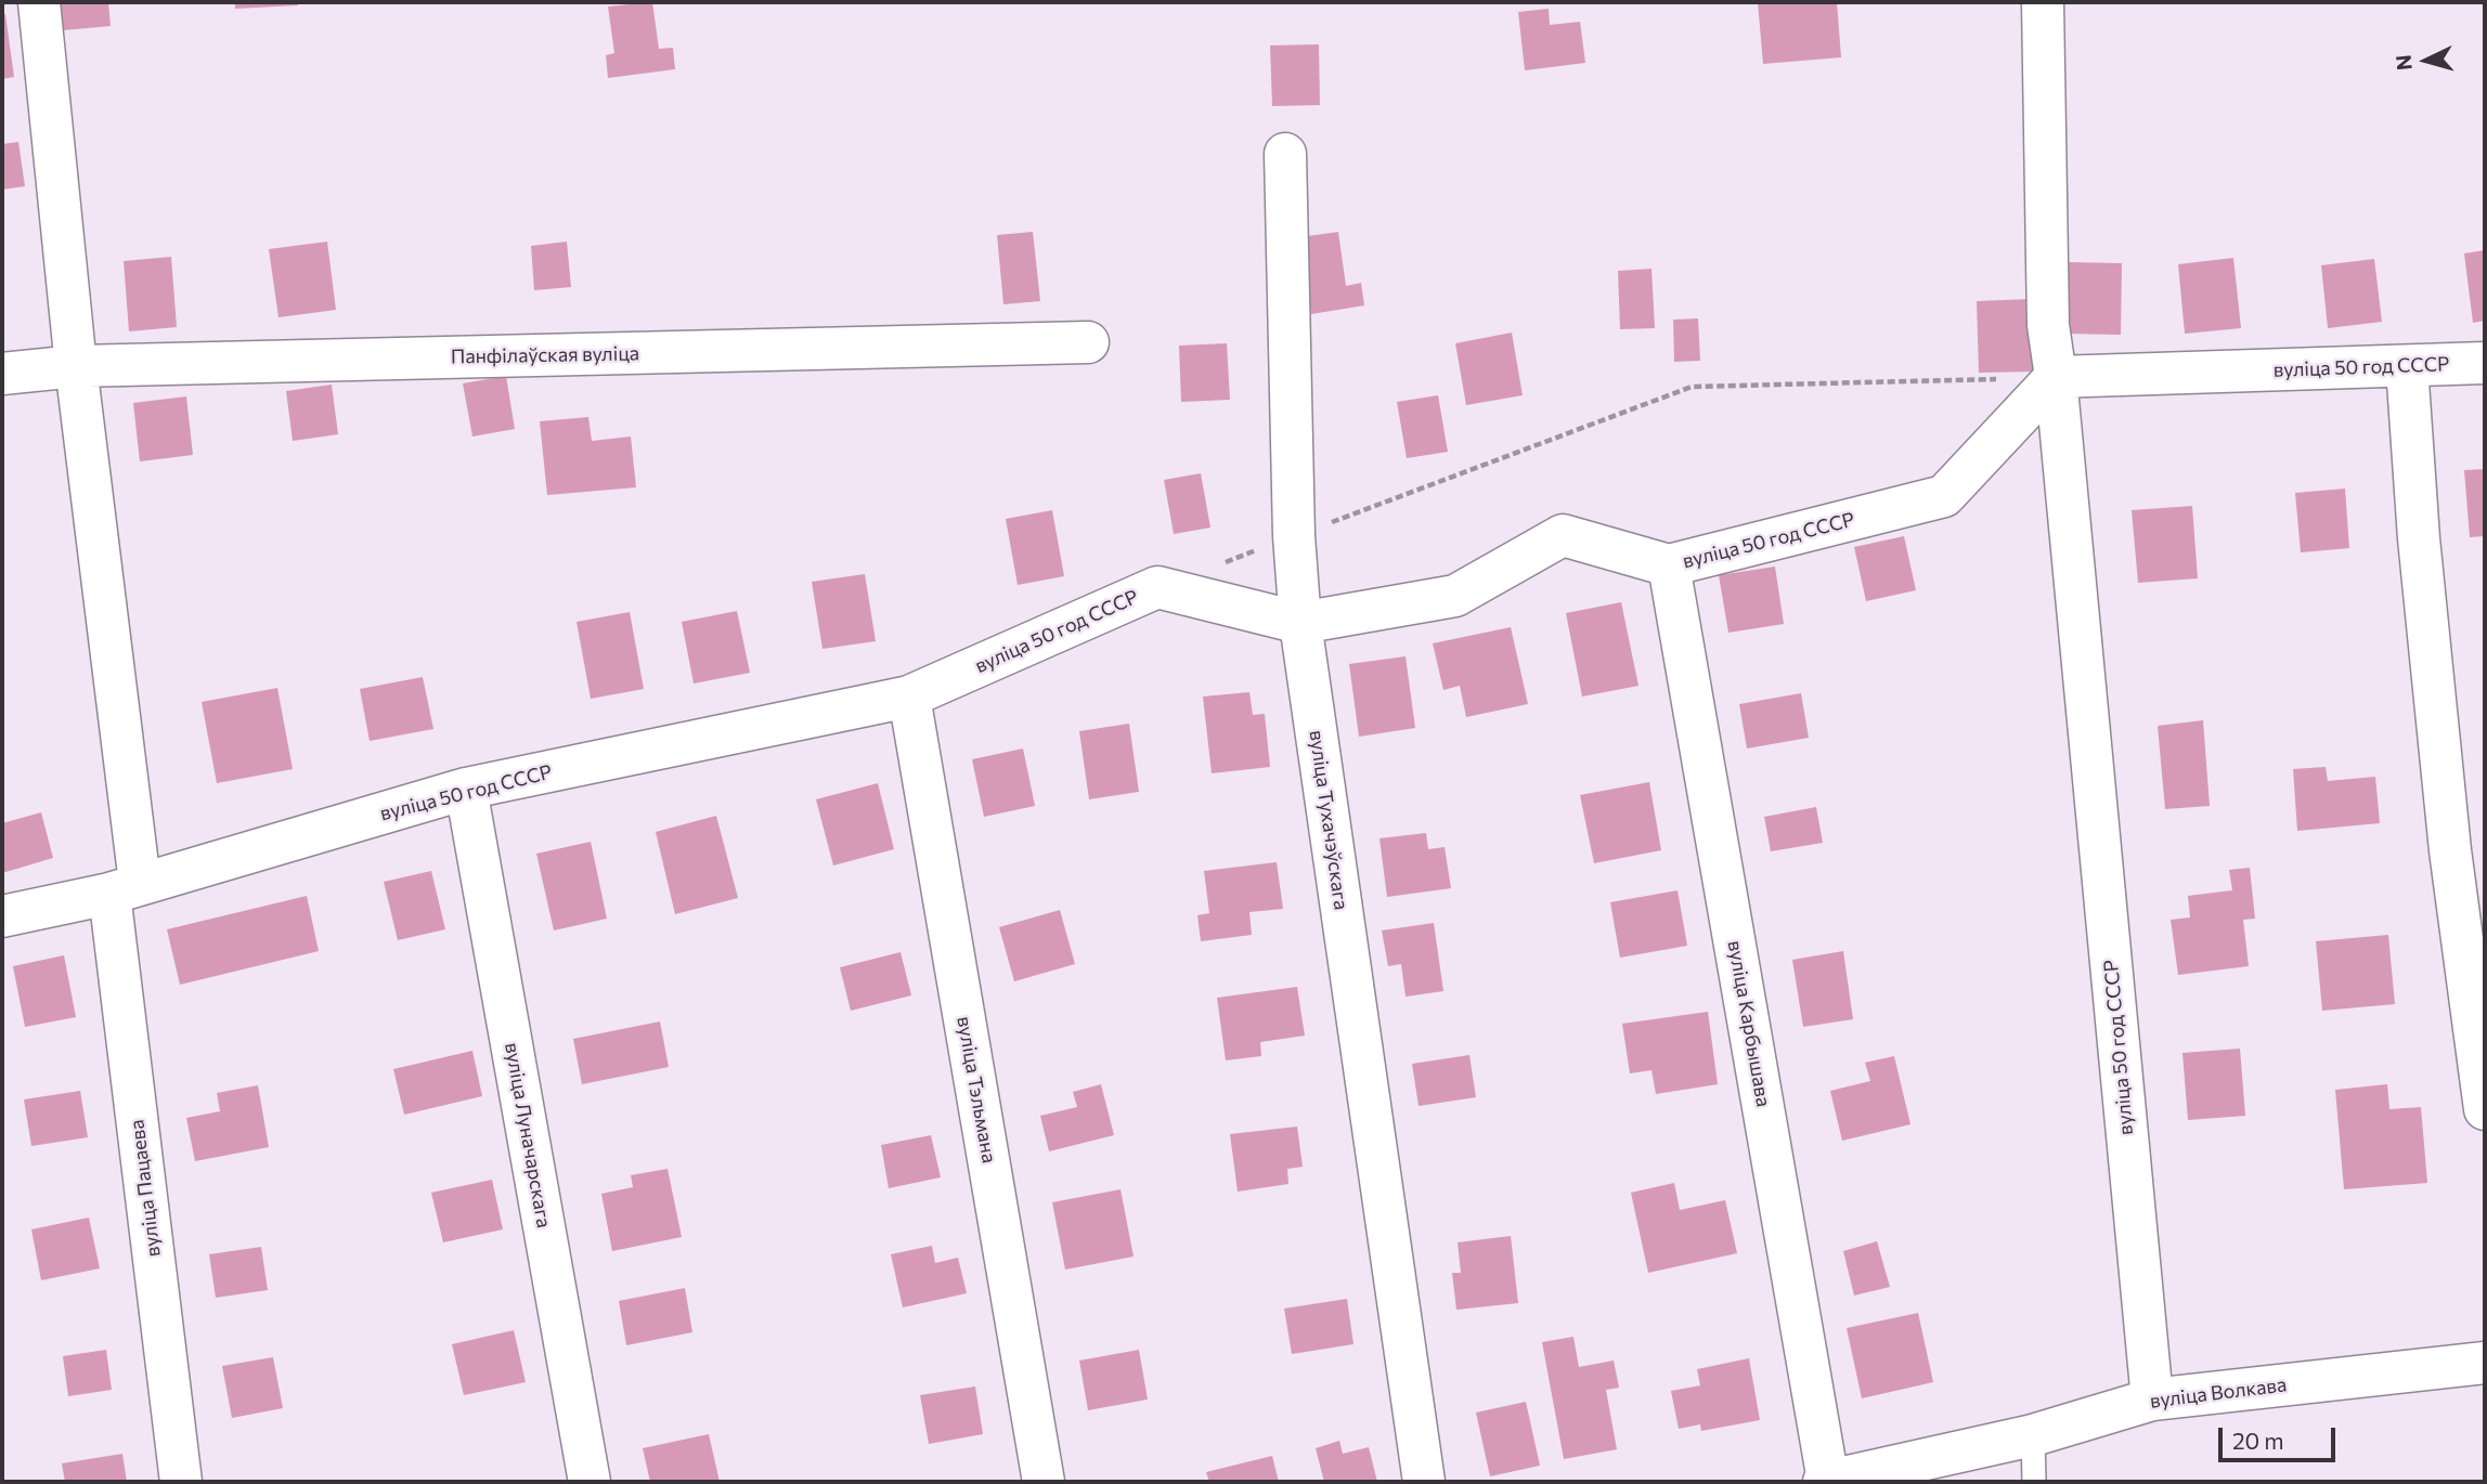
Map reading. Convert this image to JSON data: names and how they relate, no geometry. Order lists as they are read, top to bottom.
{
  "streets": {
    "street": [
      "Панфілаўская вуліца",
      "вуліца 50 год СССР",
      "вуліца Тухачэўскага",
      "вуліца Карбышава",
      "вуліца Тэльмана",
      "вуліца Луначарскага",
      "вуліца Пацаева",
      "вуліца Волкава"
    ]
  },
  "crossings": [
    ["Панфілаўская вуліца", "вуліца Пацаева"],
    ["вуліца 50 год СССР", "вуліца Тухачэўскага"],
    ["вуліца 50 год СССР", "вуліца Карбышава"],
    ["вуліца 50 год СССР", "вуліца Тэльмана"],
    ["вуліца 50 год СССР", "вуліца Луначарскага"],
    ["вуліца 50 год СССР", "вуліца Пацаева"],
    ["вуліца 50 год СССР", "вуліца Волкава"],
    ["вуліца Карбышава", "вуліца Волкава"]
  ],
  "scale_bar": "20 m",
  "north": "left"
}
